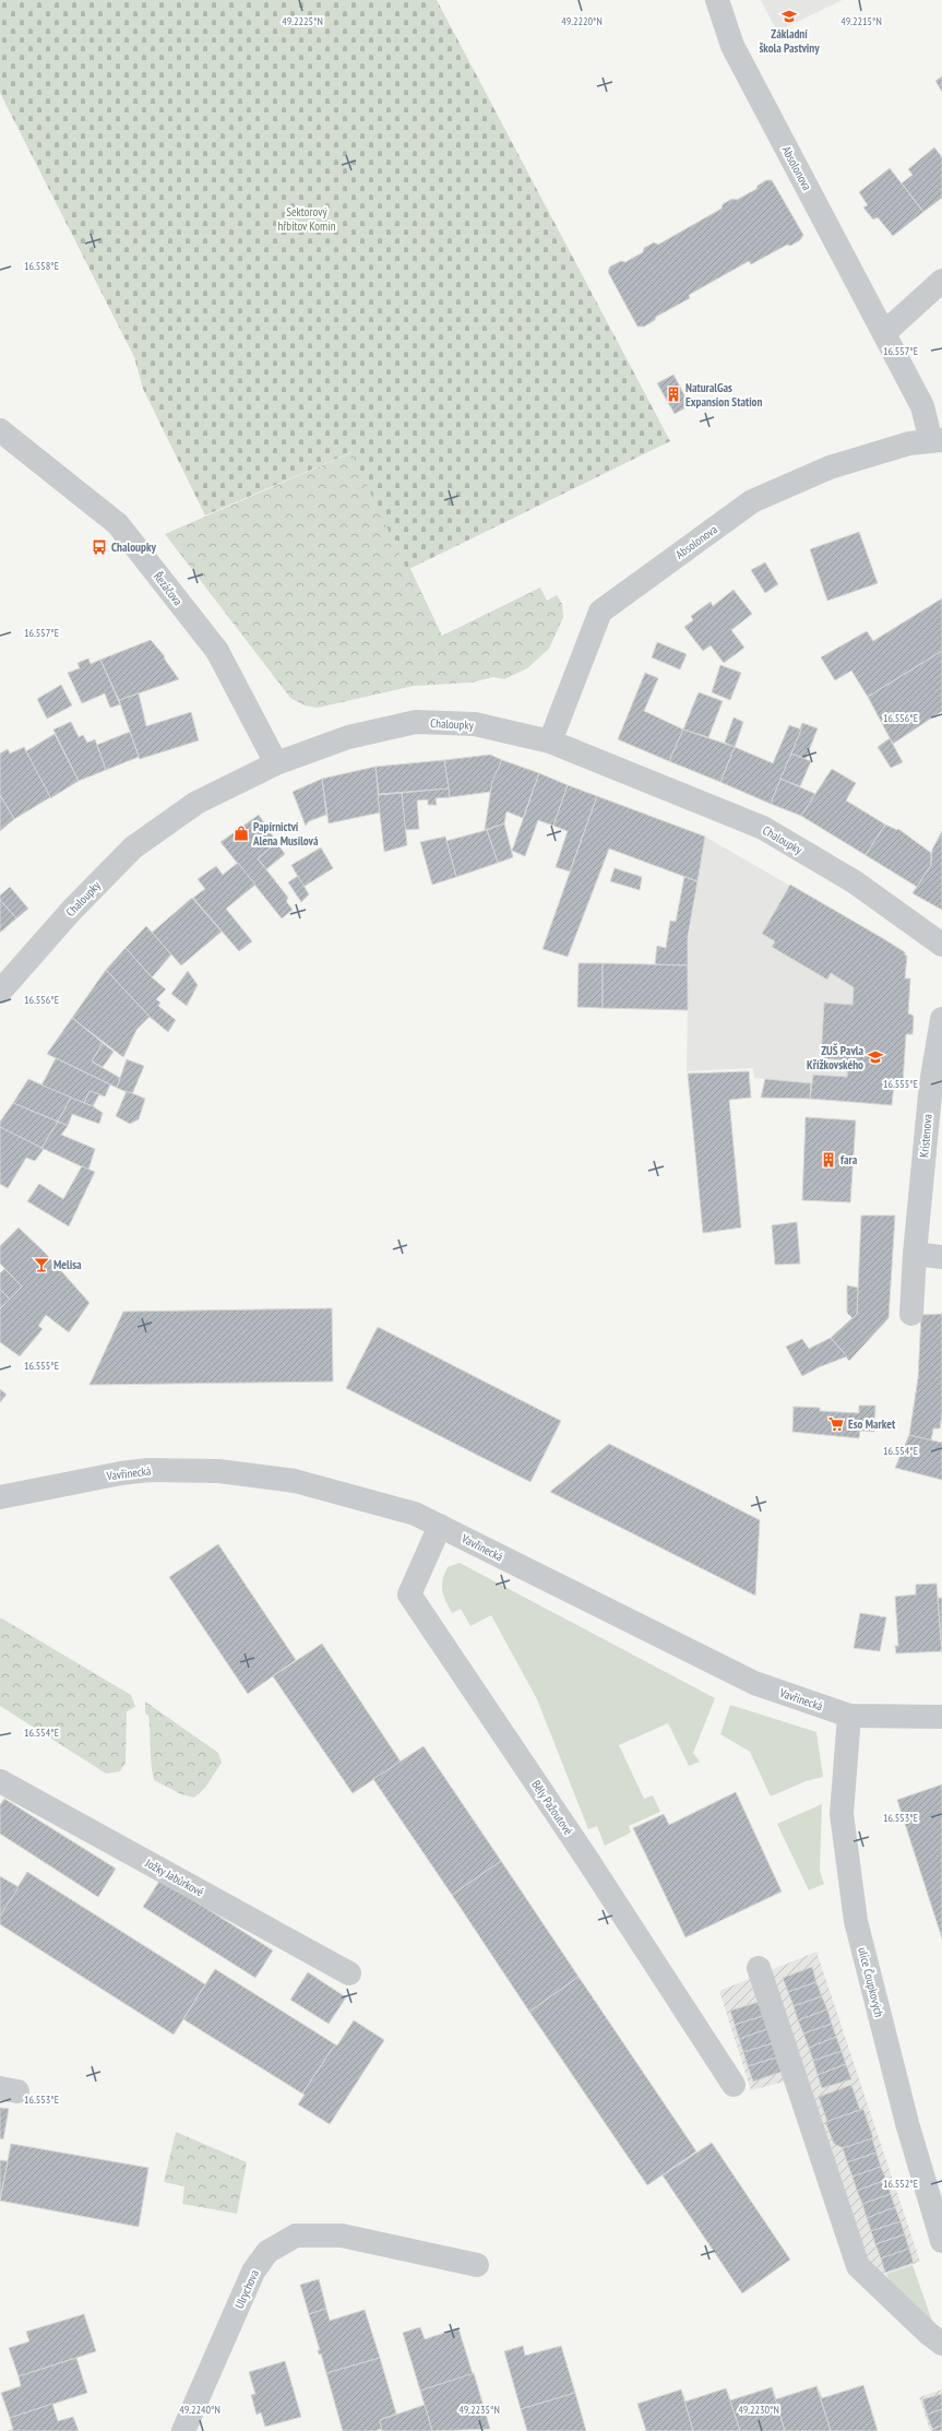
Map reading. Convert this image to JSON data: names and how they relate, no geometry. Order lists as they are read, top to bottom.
{
  "streets": {
    "street": [
      "Absolonova",
      "Řezáčova",
      "Chaloupky",
      "Kristenova",
      "Vavřinecká",
      "Běly Pažoutové",
      "Jožky Jabůrkové",
      "ulice Čoupkových",
      "Ulrychova"
    ]
  },
  "crossings": [
    ["Absolonova", "Chaloupky"],
    ["Řezáčova", "Chaloupky"],
    ["Vavřinecká", "Běly Pažoutové"],
    ["Vavřinecká", "ulice Čoupkových"]
  ],
  "parks": ["Sektorový hřbitov Komín"],
  "places": {
    "school or university": ["Základní škola Pastviny", "ZUŠ Pavla Křížkovského"],
    "building": ["NaturalGas Expansion Station", "fara"],
    "bus stop": ["Chaloupky"],
    "shop": ["Papírnictví Alena Musilová"],
    "bar": ["Melisa"],
    "supermarket": ["Eso Market"]
  },
  "coordinates": [
    "49.2225°N",
    "49.2220°N",
    "49.2215°N",
    "16.558°E",
    "16.557°E",
    "16.556°E",
    "16.555°E",
    "16.554°E",
    "16.553°E",
    "16.552°E",
    "49.2240°N",
    "49.2235°N",
    "49.2230°N"
  ]
}
